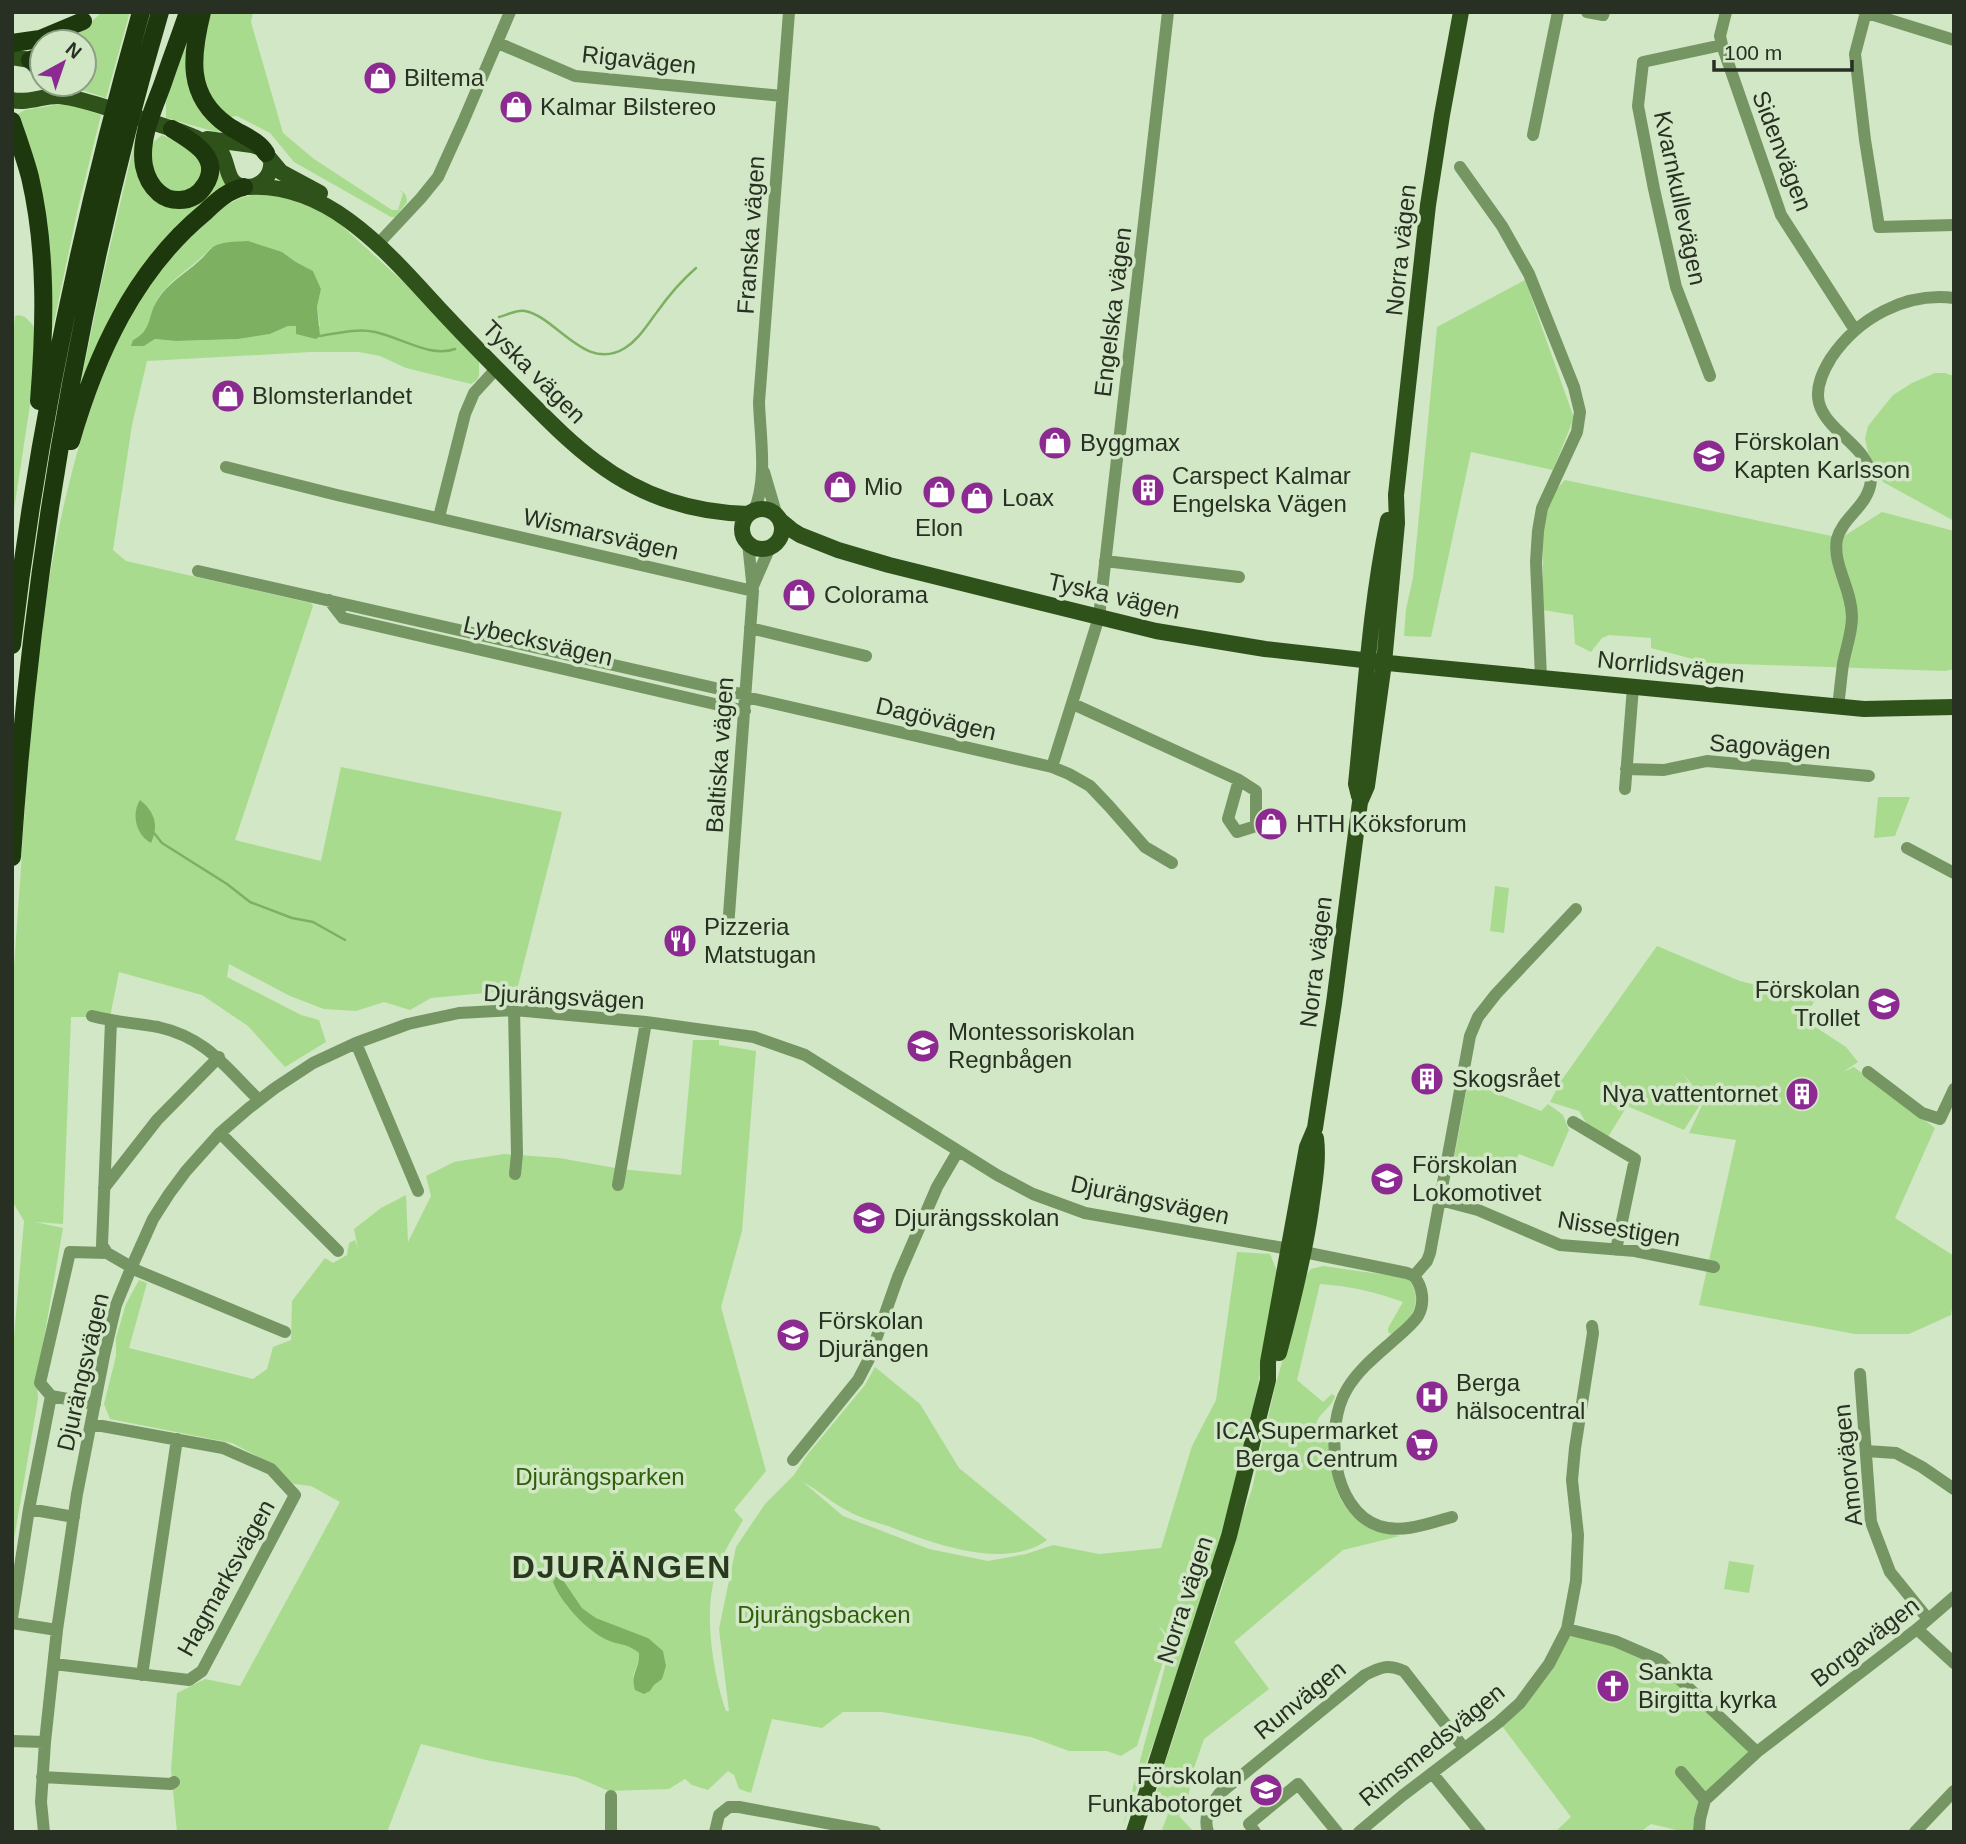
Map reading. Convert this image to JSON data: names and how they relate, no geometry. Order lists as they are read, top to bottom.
{
  "streets": {
    "main road": ["Norra vägen", "Tyska vägen", "Norrlidsvägen"],
    "street": [
      "Rigavägen",
      "Sidenvägen",
      "Kvarnkullevägen",
      "Franska vägen",
      "Engelska vägen",
      "Wismarsvägen",
      "Lybecksvägen",
      "Dagövägen",
      "Sagovägen",
      "Baltiska vägen",
      "Djurängsvägen",
      "Nissestigen",
      "Amorvägen",
      "Hagmarksvägen",
      "Borgavägen",
      "Runvägen",
      "Rimsmedsvägen"
    ]
  },
  "crossings": [
    ["Rigavägen", "Franska vägen"],
    ["Sidenvägen", "Kvarnkullevägen"],
    ["Franska vägen", "Tyska vägen"],
    ["Franska vägen", "Baltiska vägen"],
    ["Norra vägen", "Tyska vägen"],
    ["Norra vägen", "Norrlidsvägen"],
    ["Norra vägen", "Djurängsvägen"],
    ["Engelska vägen", "Tyska vägen"],
    ["Tyska vägen", "Norrlidsvägen"],
    ["Tyska vägen", "Baltiska vägen"],
    ["Wismarsvägen", "Baltiska vägen"],
    ["Lybecksvägen", "Dagövägen"],
    ["Lybecksvägen", "Baltiska vägen"],
    ["Dagövägen", "Baltiska vägen"],
    ["Djurängsvägen", "Hagmarksvägen"],
    ["Amorvägen", "Borgavägen"],
    ["Runvägen", "Rimsmedsvägen"]
  ],
  "districts": ["DJURÄNGEN"],
  "parks": ["Djurängsparken", "Djurängsbacken"],
  "places": {
    "shop": [
      "Biltema",
      "Kalmar Bilstereo",
      "Blomsterlandet",
      "Byggmax",
      "Mio",
      "Elon",
      "Loax",
      "Colorama",
      "HTH Köksforum"
    ],
    "school or university": [
      "Förskolan Kapten Karlsson",
      "Förskolan Trollet",
      "Montessoriskolan Regnbågen",
      "Förskolan Lokomotivet",
      "Djurängsskolan",
      "Förskolan Djurängen",
      "Förskolan Funkabotorget"
    ],
    "building": ["Carspect Kalmar Engelska Vägen", "Skogsrået", "Nya vattentornet"],
    "restaurant": ["Pizzeria Matstugan"],
    "hospital": ["Berga hälsocentral"],
    "supermarket": ["ICA Supermarket Berga Centrum"],
    "church": ["Sankta Birgitta kyrka"]
  },
  "scale_bar": "100 m",
  "north": "top right"
}
